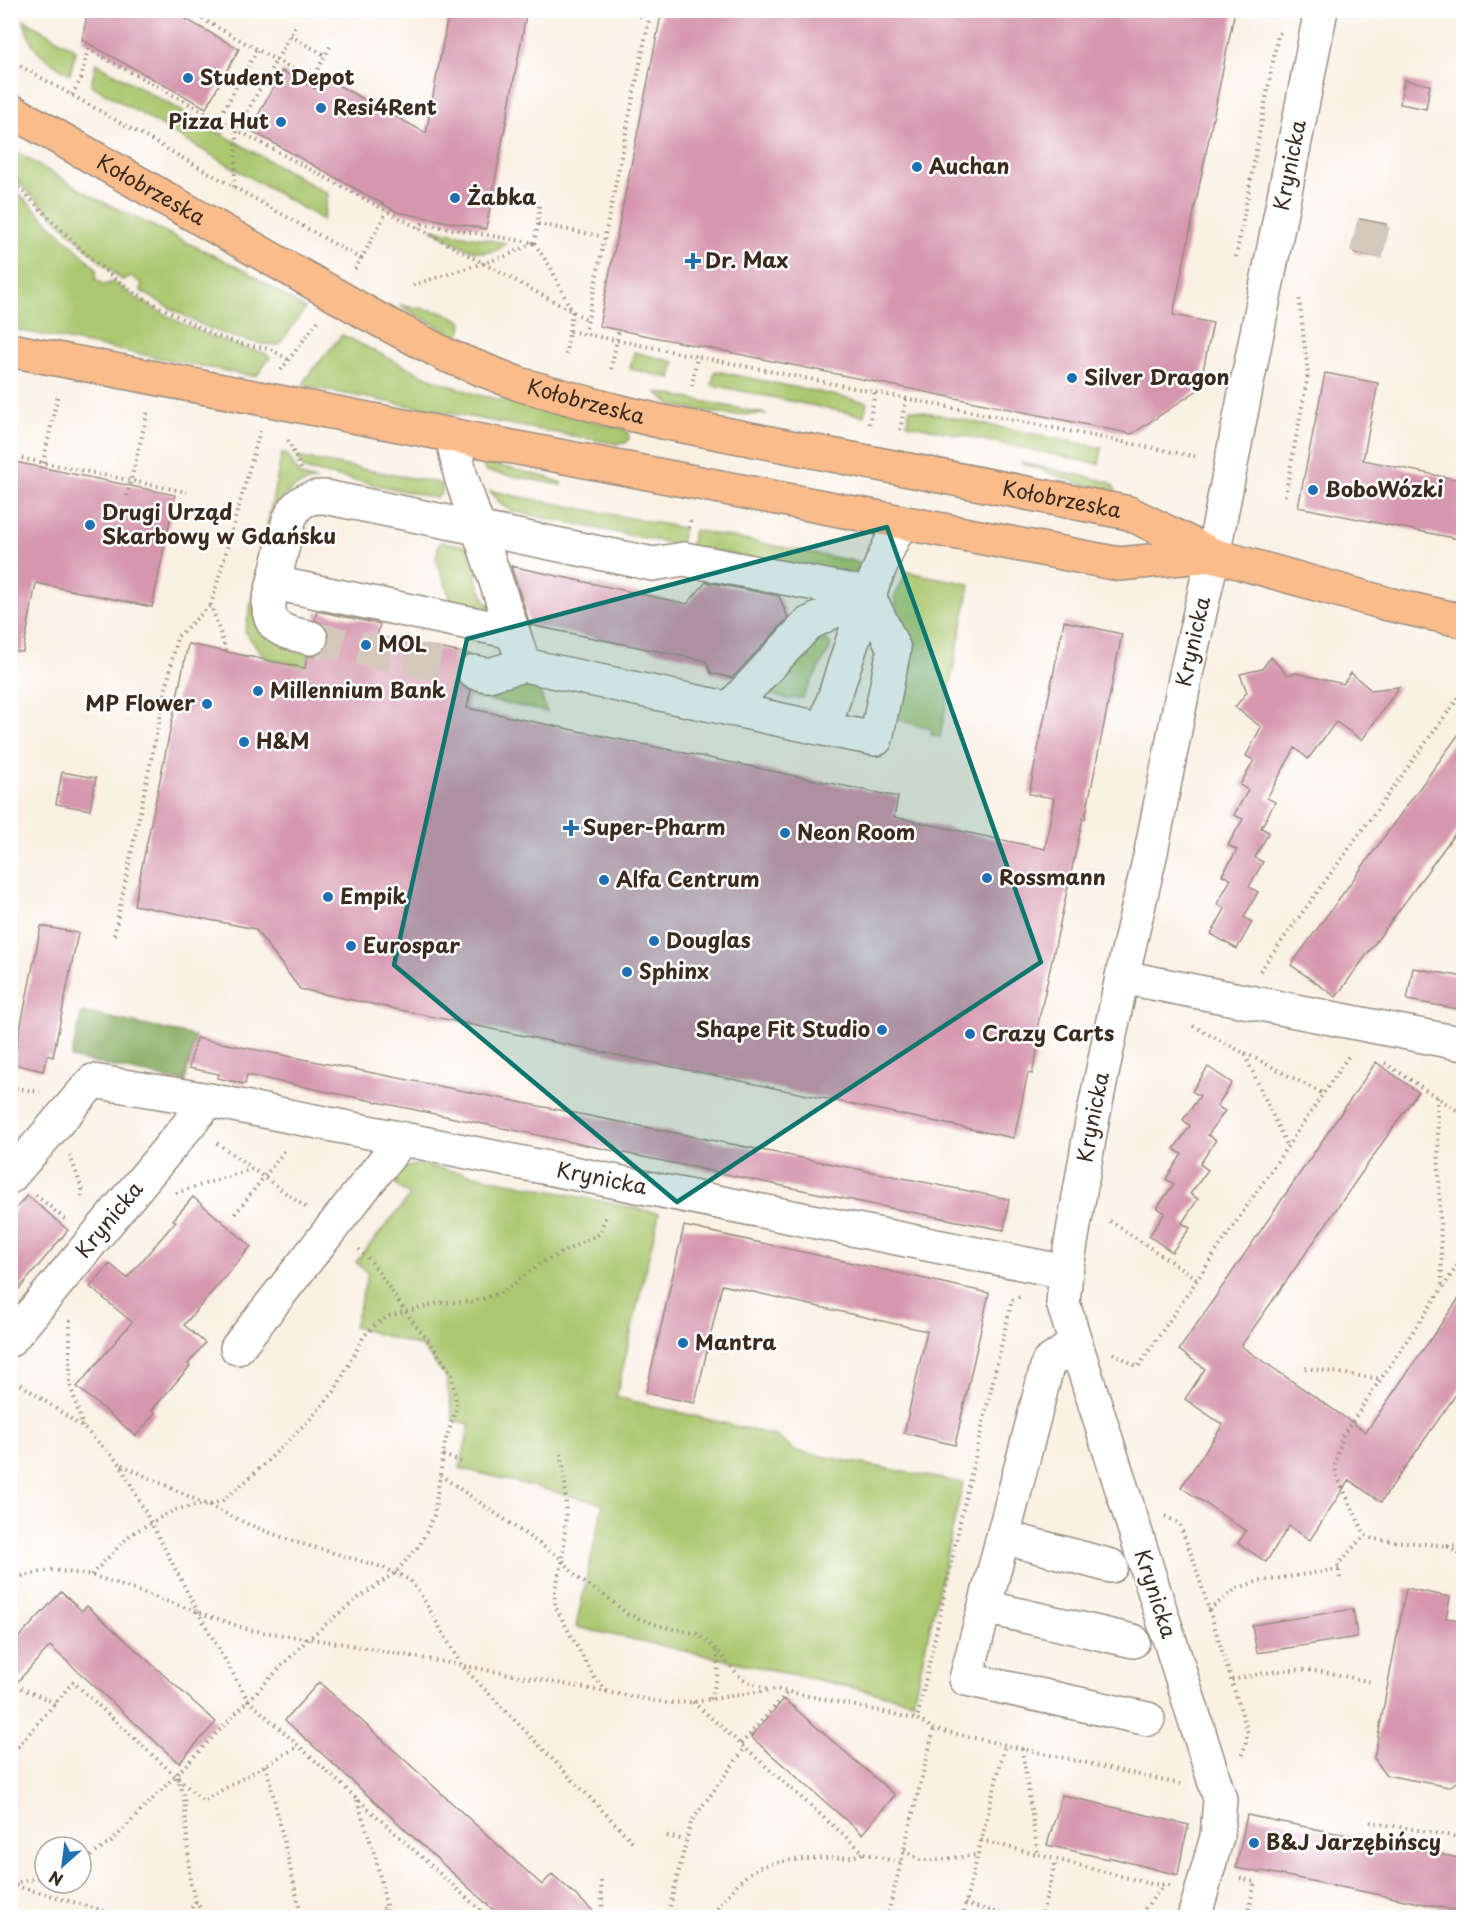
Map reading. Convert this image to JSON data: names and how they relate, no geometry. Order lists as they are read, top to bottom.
{
  "streets": {
    "main road": ["Kołobrzeska"],
    "street": ["Krynicka"]
  },
  "crossings": [
    ["Krynicka", "Kołobrzeska"]
  ],
  "places": {
    "other": [
      "Student Depot",
      "Resi4Rent",
      "Pizza Hut",
      "Auchan",
      "Żabka",
      "Silver Dragon",
      "BoboWózki",
      "Drugi Urząd Skarbowy w Gdańsku",
      "MOL",
      "Millennium Bank",
      "MP Flower",
      "H&M",
      "Neon Room",
      "Rossmann",
      "Alfa Centrum",
      "Empik",
      "Douglas",
      "Eurospar",
      "Sphinx",
      "Shape Fit Studio",
      "Crazy Carts",
      "Mantra",
      "B&J Jarzębińscy"
    ],
    "health": ["Dr. Max", "Super-Pharm"]
  },
  "north": "bottom left"
}
